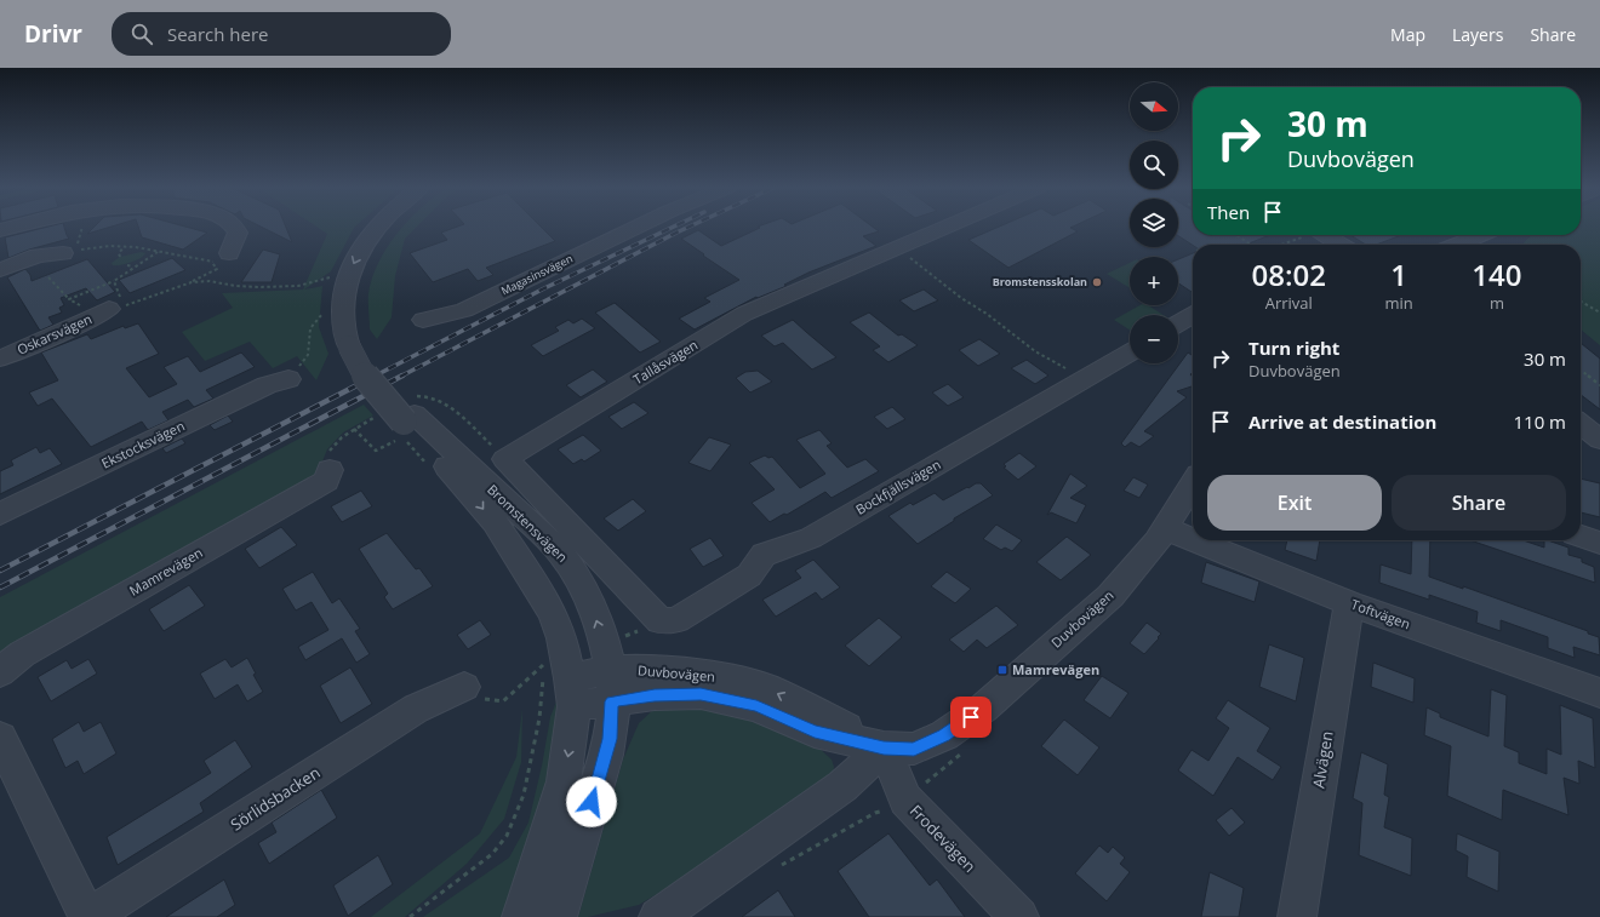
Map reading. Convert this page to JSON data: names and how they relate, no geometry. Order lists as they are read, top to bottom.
{
  "streets": {
    "street": [
      "Magasinsvägen",
      "Oskarsvägen",
      "Tallåsvägen",
      "Ekstocksvägen",
      "Bockfjällsvägen",
      "Bromstensvägen",
      "Mamrevägen",
      "Toftvägen",
      "Duvbovägen",
      "Alvägen",
      "Sörlidsbacken",
      "Frodevägen"
    ]
  },
  "crossings": [
    ["Tallåsvägen", "Bockfjällsvägen"],
    ["Bromstensvägen", "Duvbovägen"],
    ["Toftvägen", "Duvbovägen"],
    ["Toftvägen", "Alvägen"],
    ["Duvbovägen", "Frodevägen"]
  ],
  "places": {
    "other": ["Bromstensskolan"],
    "transit": ["Mamrevägen"]
  },
  "north": "right",
  "page": {
    "header": "Drivr",
    "search": "Search here",
    "nav": ["Map", "Layers", "Share"],
    "map_buttons": ["+", "−"],
    "turn": ["30 m", "Duvbovägen"],
    "then": "Then",
    "eta": [
      "08:02",
      "Arrival",
      "1",
      "min",
      "140",
      "m"
    ],
    "list": [
      {
        "name": "Turn right",
        "note": "Duvbovägen",
        "value": "30 m"
      },
      {
        "name": "Arrive at destination",
        "value": "110 m"
      }
    ],
    "buttons": ["Exit", "Share"]
  }
}
